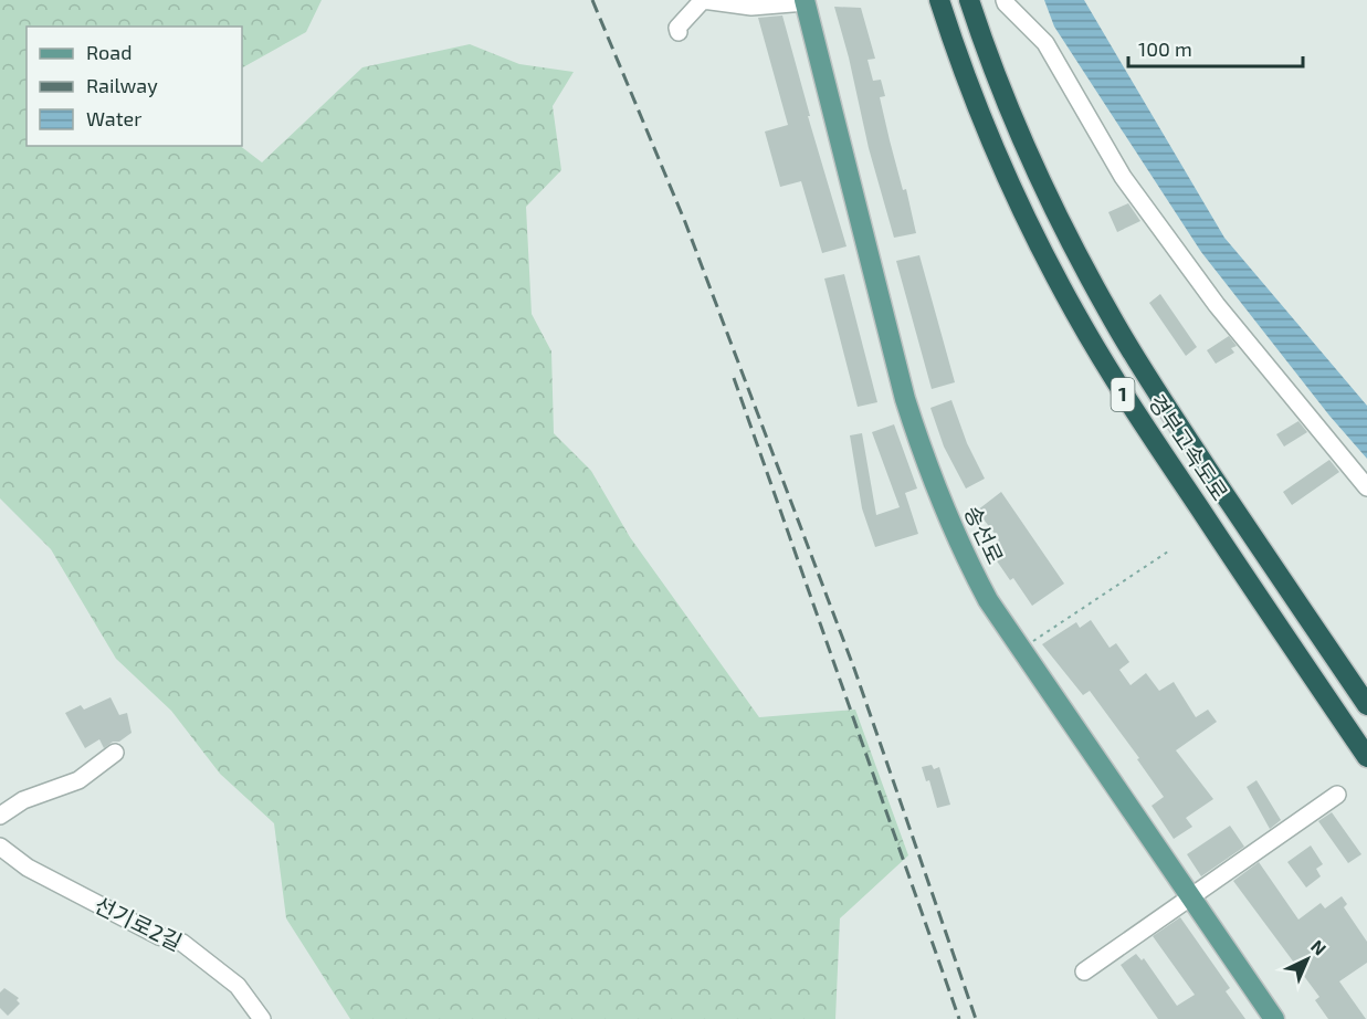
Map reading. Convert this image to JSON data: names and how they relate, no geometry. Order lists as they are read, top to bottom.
{
  "streets": {
    "highway": ["1", "경부고속도로"],
    "main road": ["송선로"],
    "street": ["선기로2길"]
  },
  "legend": ["Road", "Railway", "Water"],
  "scale_bar": "100 m",
  "north": "top right"
}
